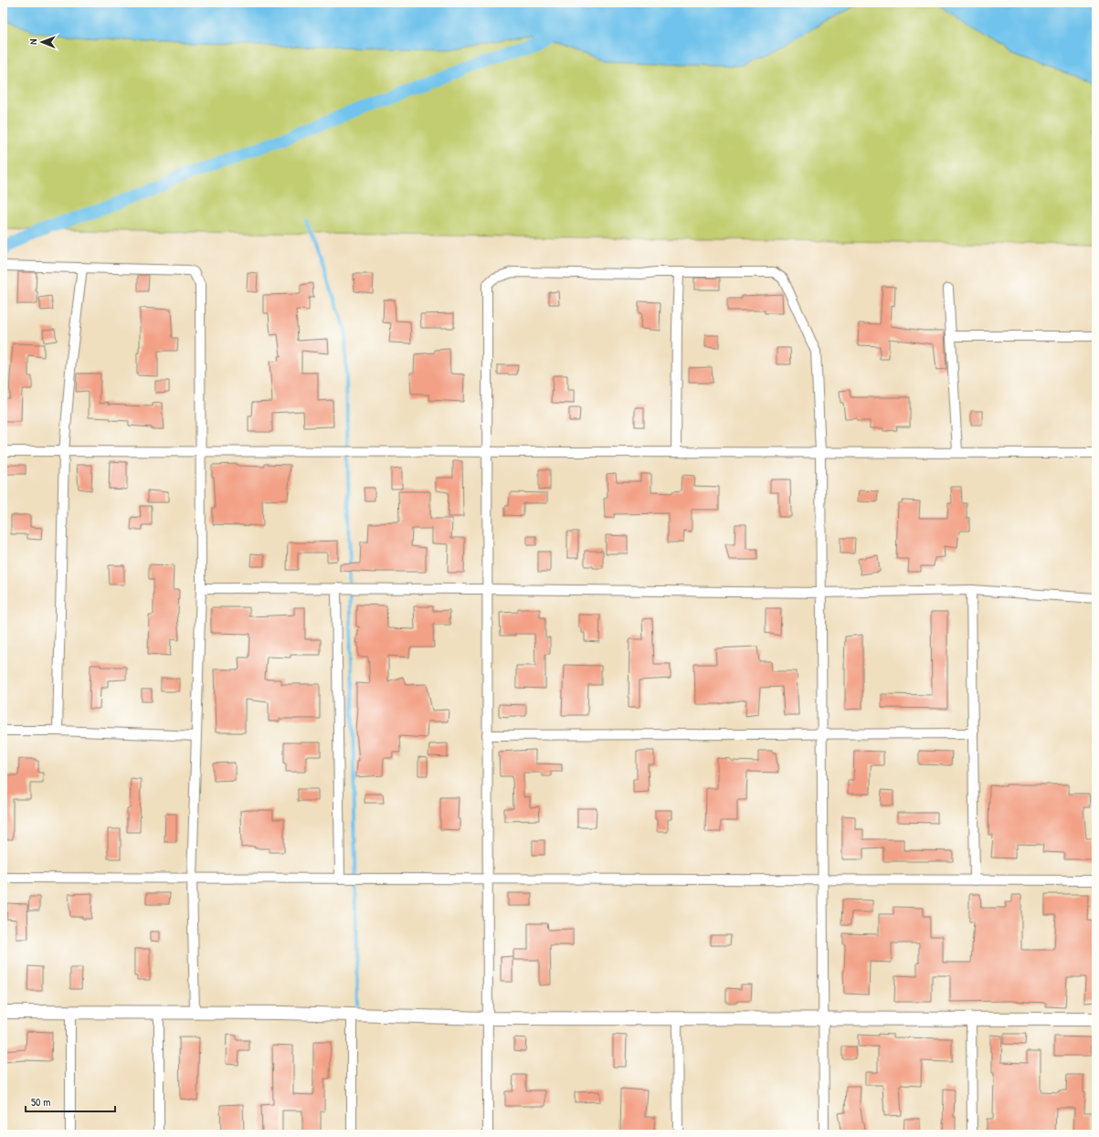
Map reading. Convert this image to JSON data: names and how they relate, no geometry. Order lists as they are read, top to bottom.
{
  "scale_bar": "50 m",
  "north": "left"
}
